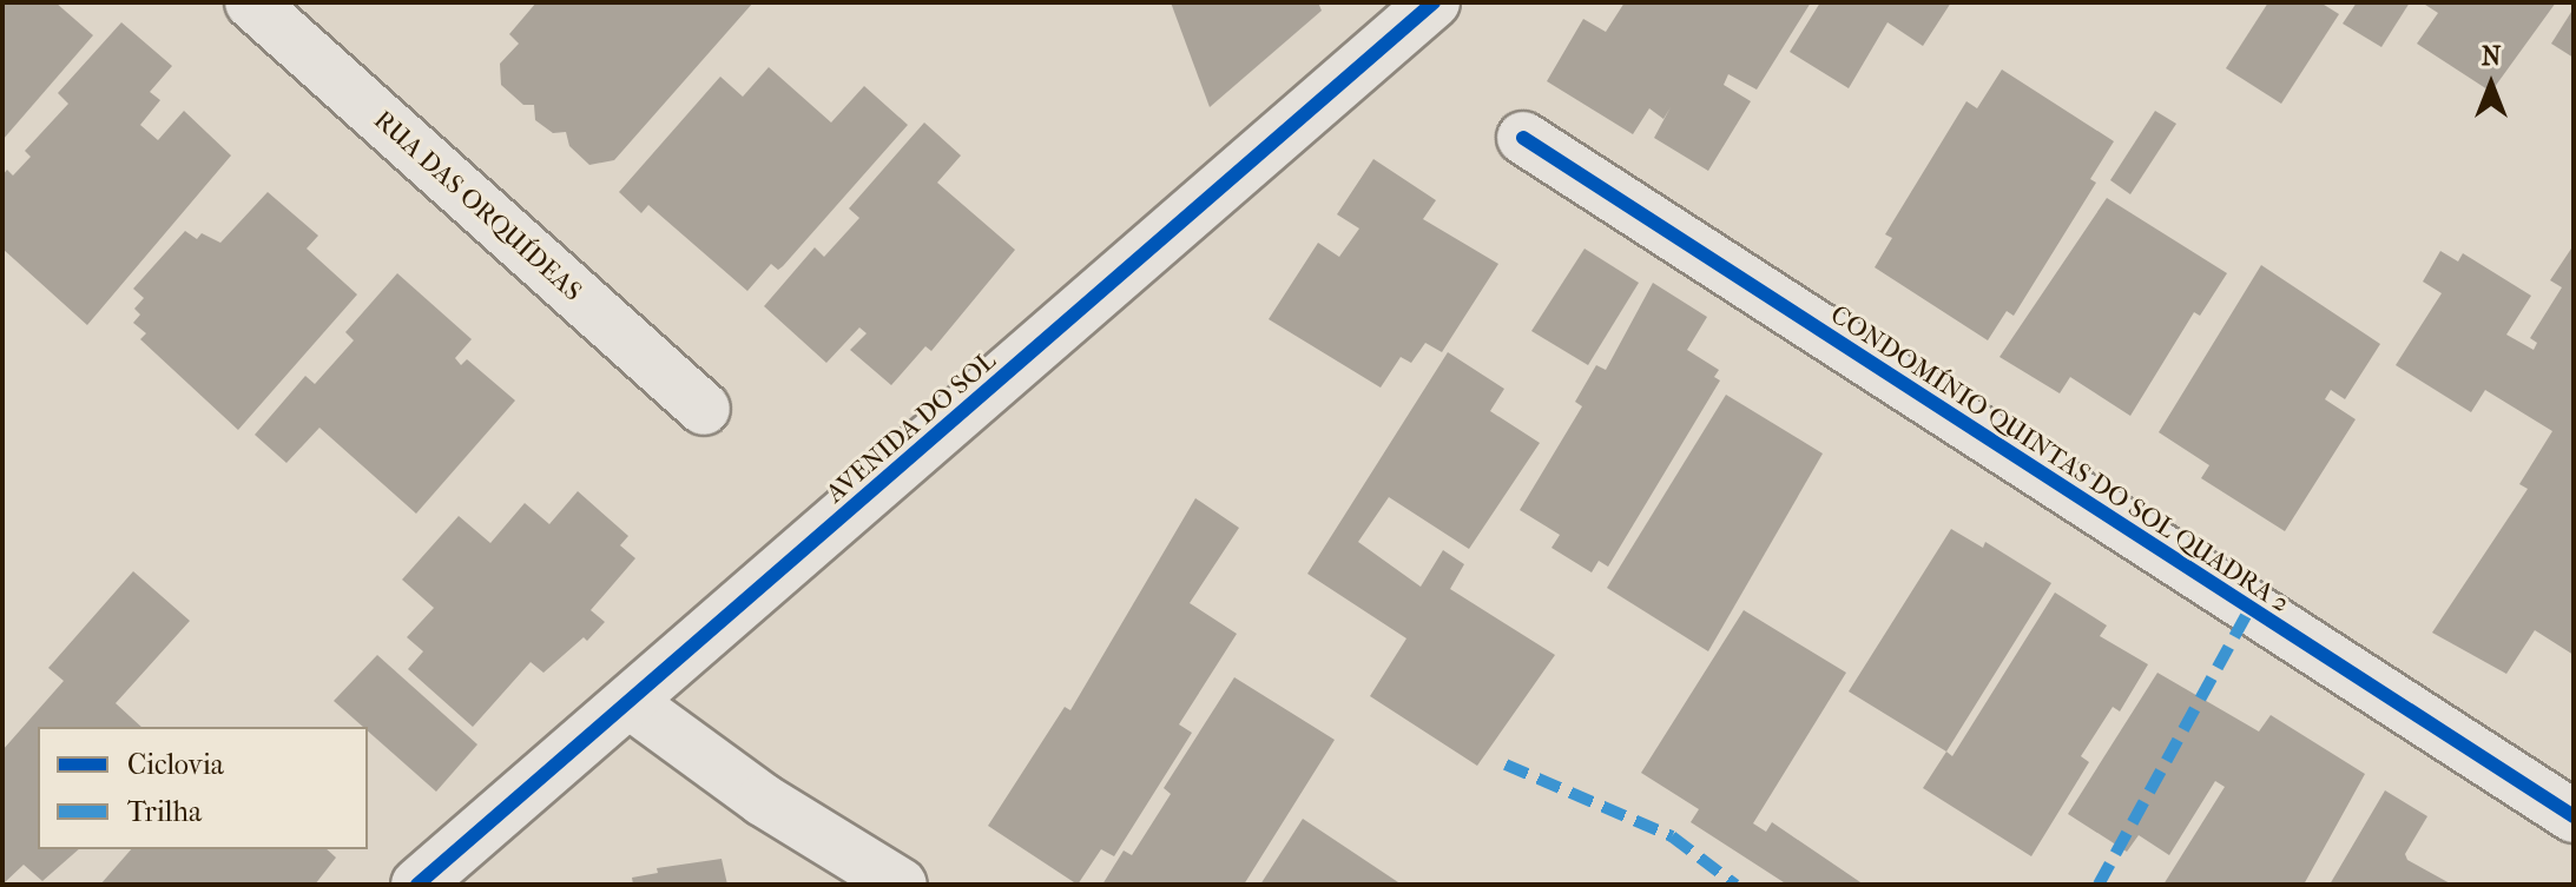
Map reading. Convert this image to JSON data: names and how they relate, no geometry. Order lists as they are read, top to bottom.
{
  "streets": {
    "street": ["RUA DAS ORQUÍDEAS", "AVENIDA DO SOL", "CONDOMÍNIO QUINTAS DO SOL QUADRA 2"]
  },
  "legend": ["Ciclovia", "Trilha"],
  "north": "top"
}
